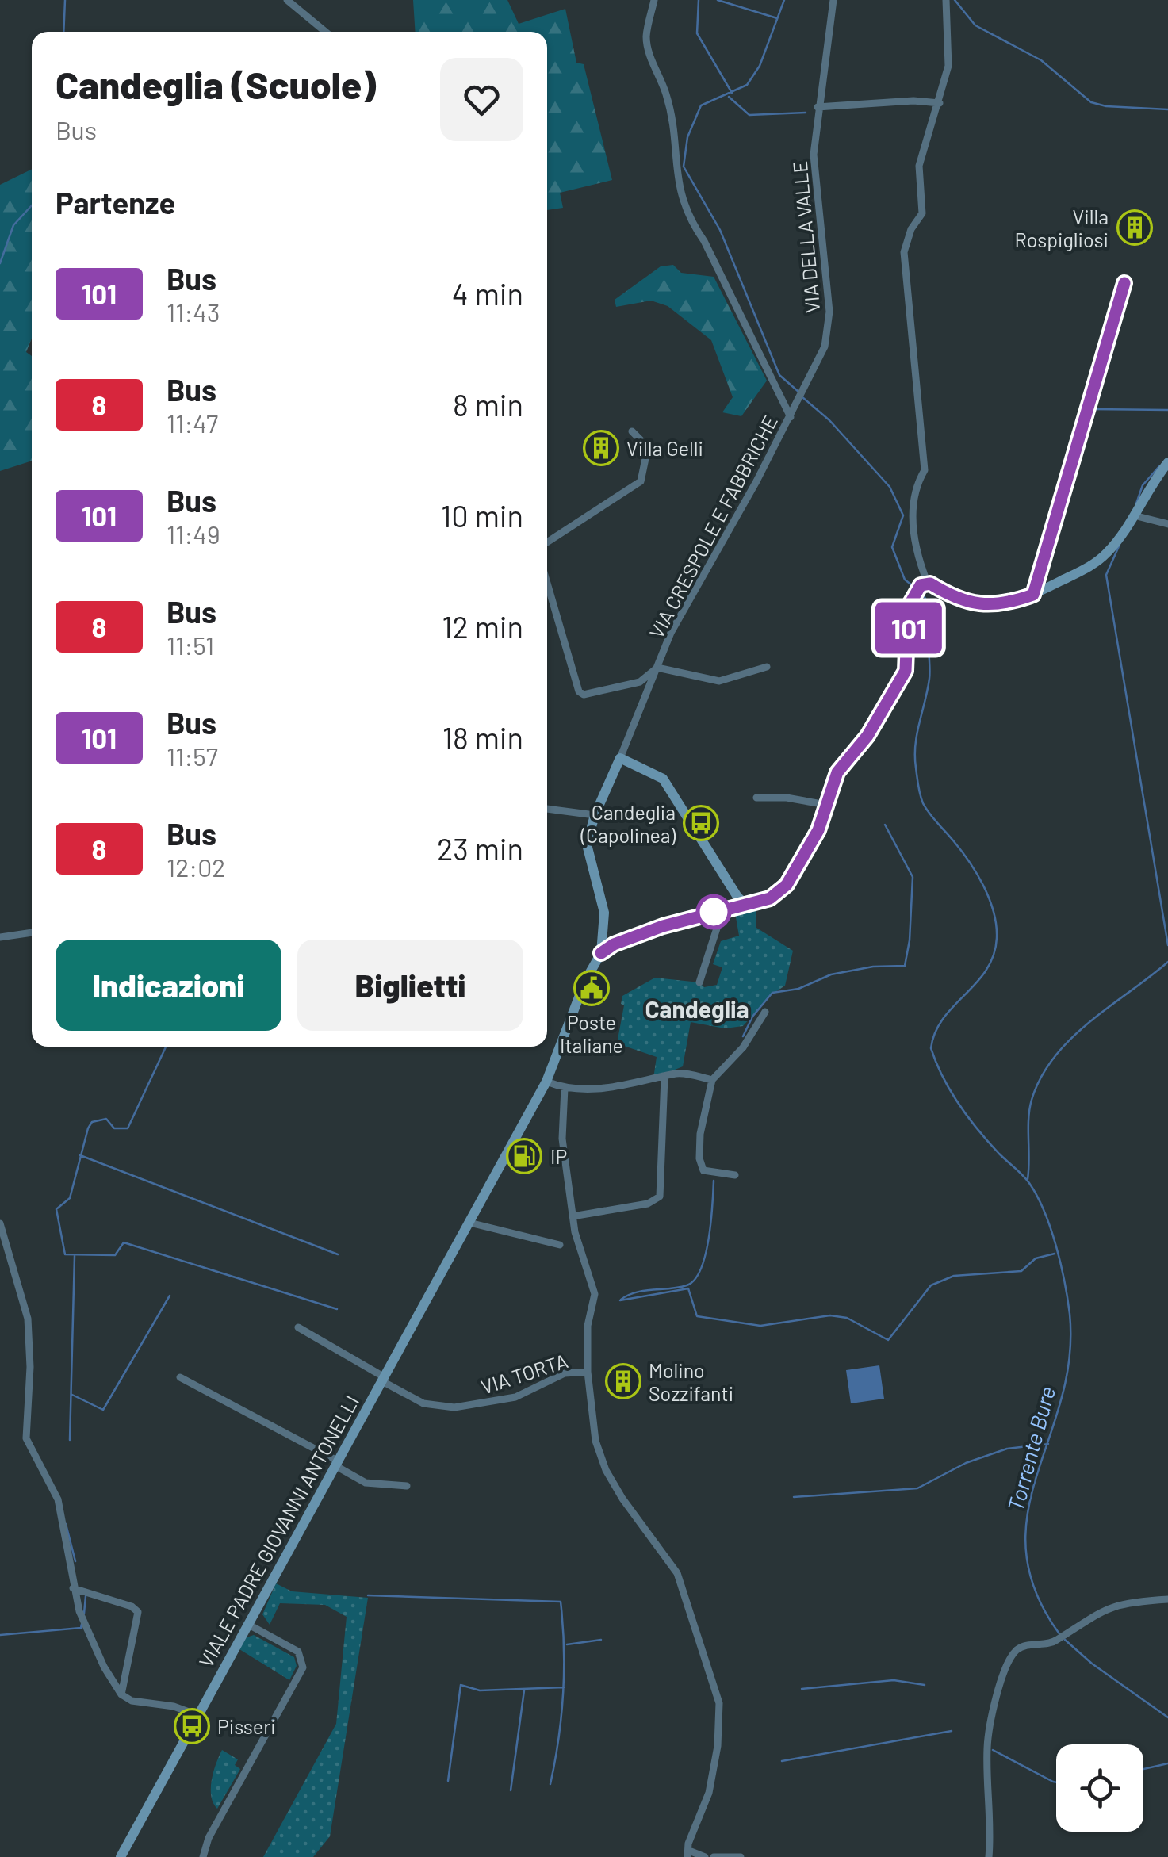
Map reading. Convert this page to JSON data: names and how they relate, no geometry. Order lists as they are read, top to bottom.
{
  "streets": {
    "main road": ["VIALE PADRE GIOVANNI ANTONELLI"],
    "street": ["VIA DELLA VALLE", "VIA CRESPOLE E FABBRICHE", "VIA TORTA"]
  },
  "crossings": [
    ["VIA DELLA VALLE", "VIA CRESPOLE E FABBRICHE"],
    ["VIA TORTA", "VIALE PADRE GIOVANNI ANTONELLI"]
  ],
  "districts": ["Candeglia"],
  "water": ["Torrente Bure"],
  "places": {
    "building": ["Villa Rospigliosi", "Villa Gelli", "Molino Sozzifanti"],
    "bus stop": ["Candeglia (Capolinea)", "Pisseri"],
    "public building": ["Poste Italiane"],
    "fuel station": ["IP"]
  },
  "lines": ["bus line 101"],
  "page": {
    "on_map": "101",
    "heading": [
      ["Candeglia (Scuole)", "Bus"],
      "Partenze"
    ],
    "list": [
      {
        "mark": "101",
        "name": "Bus",
        "note": "11:43",
        "value": "4 min"
      },
      {
        "mark": "8",
        "name": "Bus",
        "note": "11:47",
        "value": "8 min"
      },
      {
        "mark": "101",
        "name": "Bus",
        "note": "11:49",
        "value": "10 min"
      },
      {
        "mark": "8",
        "name": "Bus",
        "note": "11:51",
        "value": "12 min"
      },
      {
        "mark": "101",
        "name": "Bus",
        "note": "11:57",
        "value": "18 min"
      },
      {
        "mark": "8",
        "name": "Bus",
        "note": "12:02",
        "value": "23 min"
      }
    ],
    "buttons": ["Indicazioni", "Biglietti"]
  }
}
